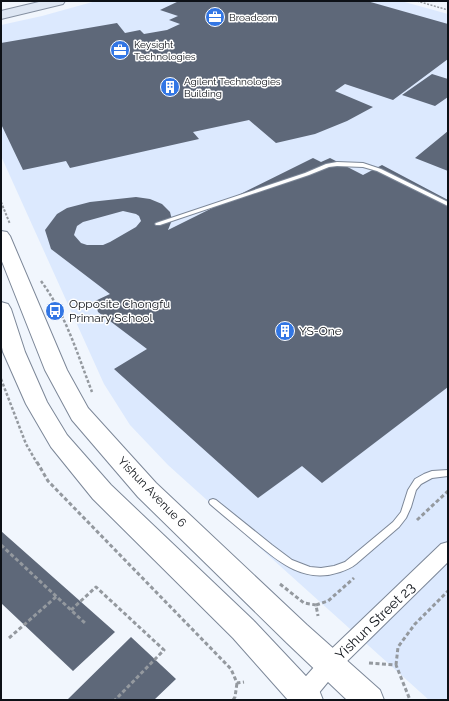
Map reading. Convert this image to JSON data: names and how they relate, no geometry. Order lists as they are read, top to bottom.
{
  "streets": {
    "main road": ["Yishun Avenue 6"],
    "street": ["Yishun Street 23"]
  },
  "crossings": [
    ["Yishun Avenue 6", "Yishun Street 23"]
  ],
  "places": {
    "office": ["Broadcom", "Keysight Technologies"],
    "building": ["Agilent Technologies Building", "YS-One"],
    "bus stop": ["Opposite Chongfu Primary School"]
  }
}
